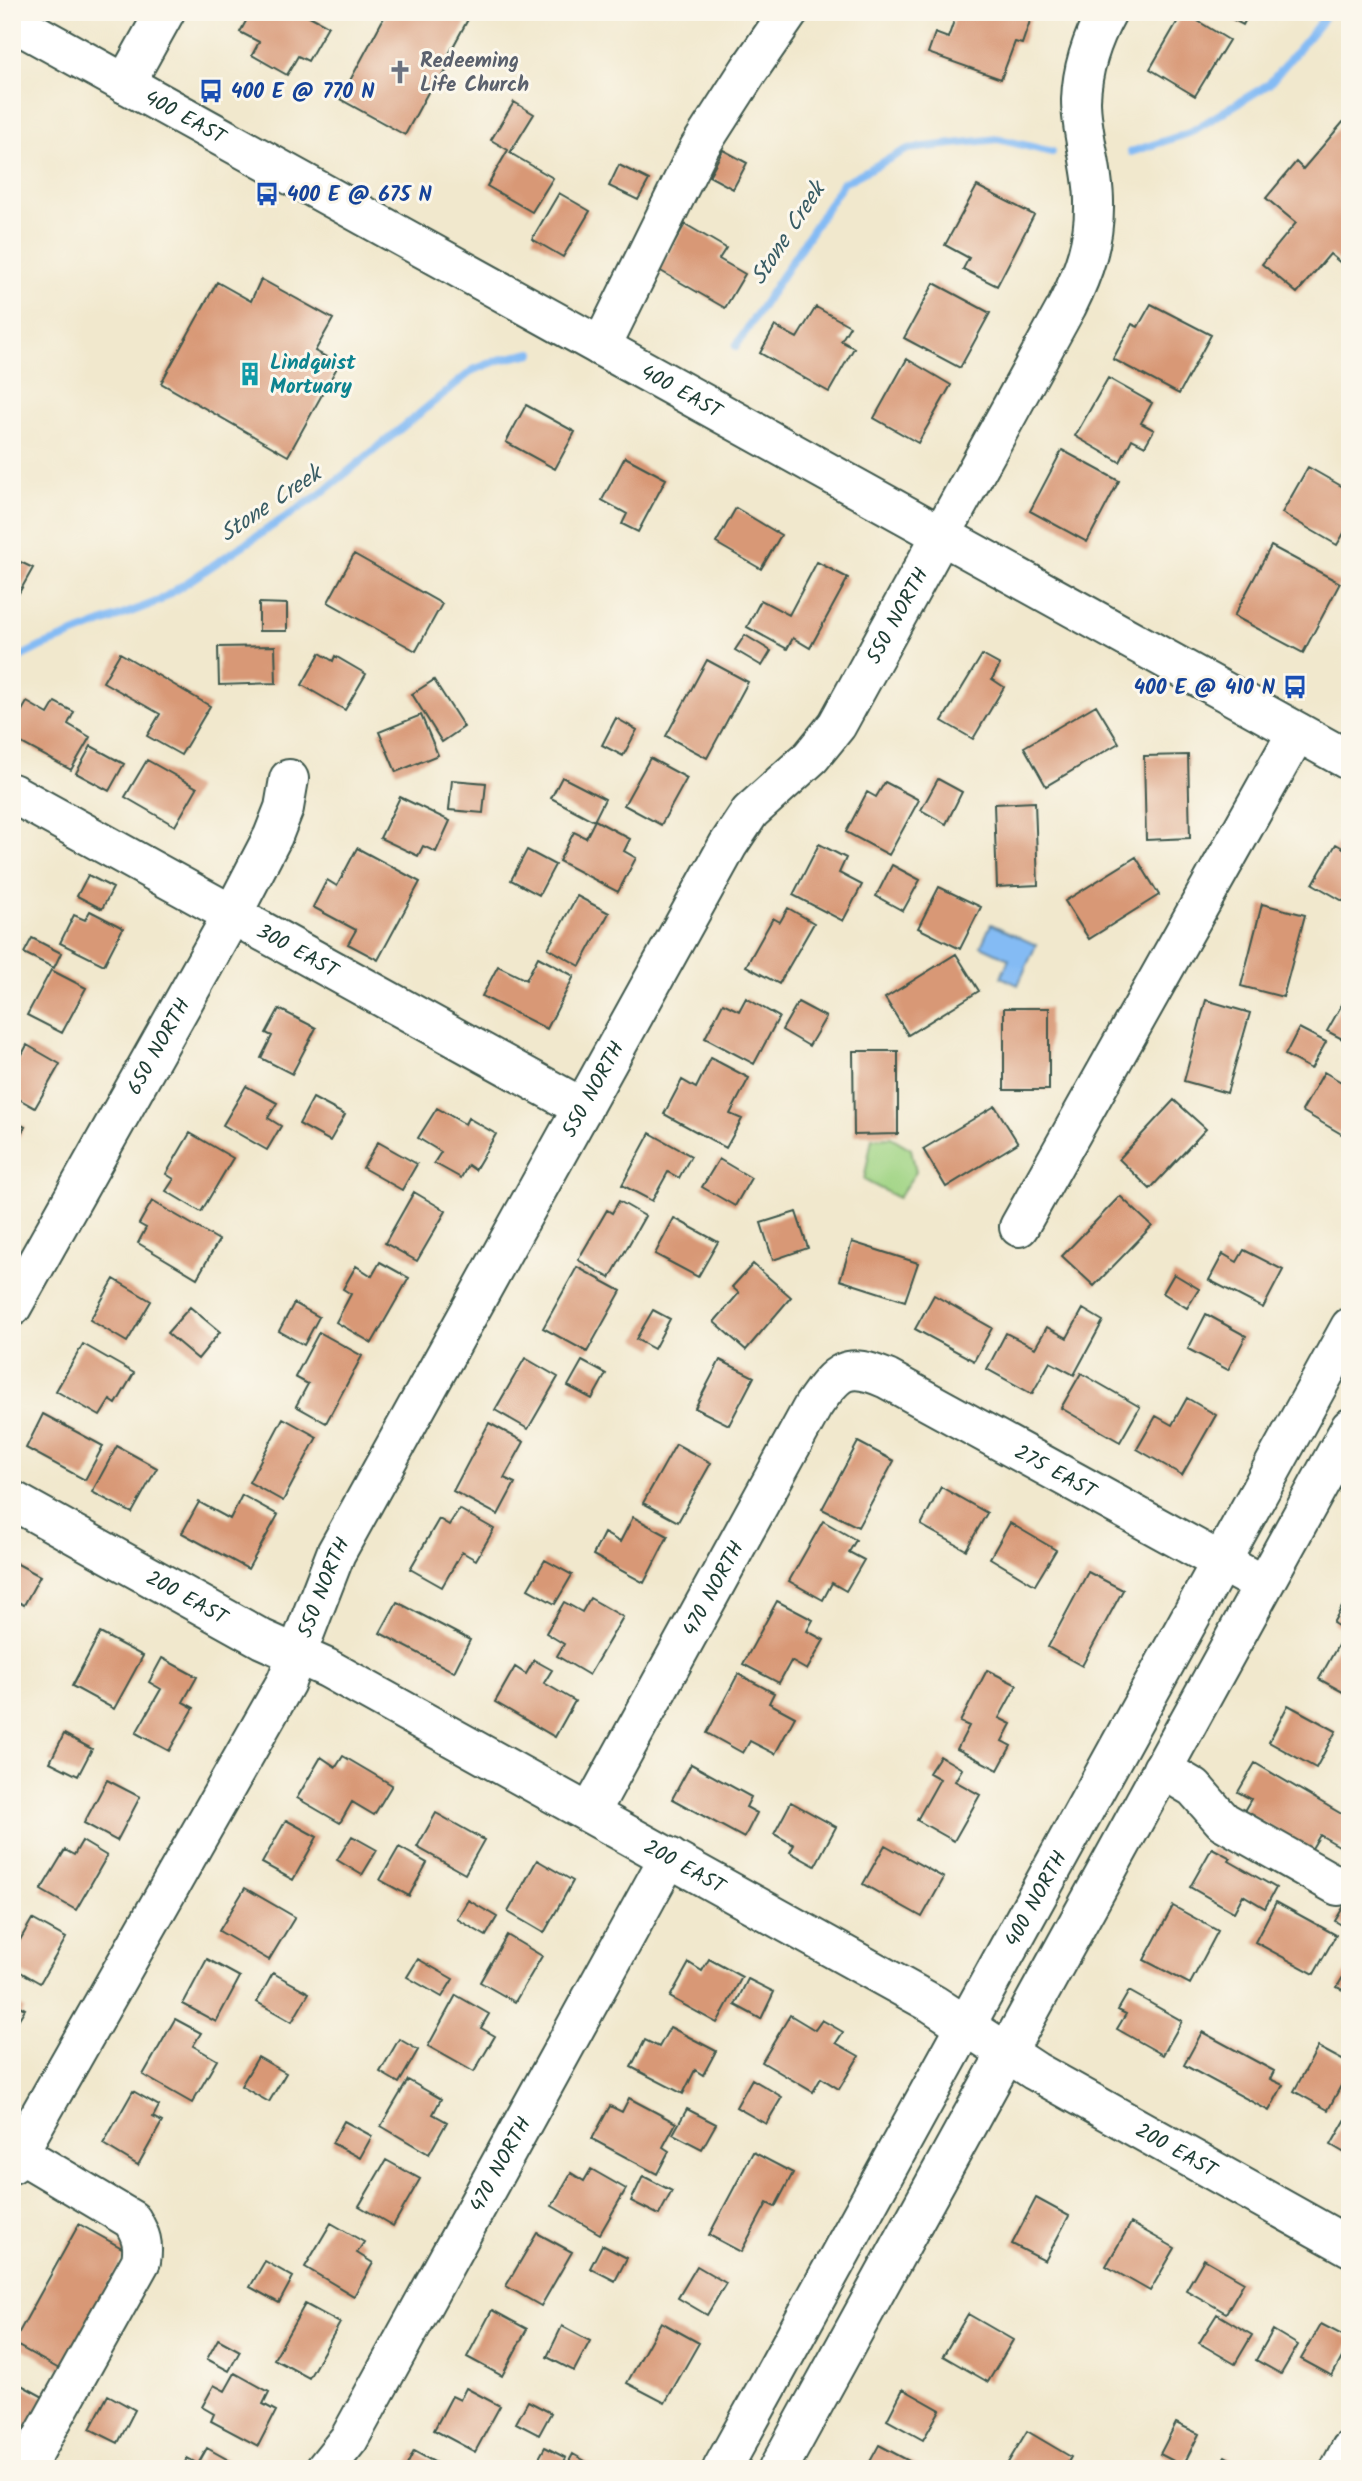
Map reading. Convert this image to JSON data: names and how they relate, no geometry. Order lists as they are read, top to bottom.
{
  "streets": {
    "street": [
      "400 EAST",
      "550 NORTH",
      "300 EAST",
      "650 NORTH",
      "275 EAST",
      "470 NORTH",
      "200 EAST",
      "400 NORTH"
    ]
  },
  "crossings": [
    ["400 EAST", "550 NORTH"],
    ["550 NORTH", "300 EAST"],
    ["550 NORTH", "200 EAST"],
    ["300 EAST", "650 NORTH"],
    ["275 EAST", "470 NORTH"],
    ["275 EAST", "400 NORTH"],
    ["470 NORTH", "200 EAST"],
    ["200 EAST", "400 NORTH"]
  ],
  "water": ["Stone Creek"],
  "places": {
    "church": ["Redeeming Life Church"],
    "bus stop": ["400 E @ 770 N", "400 E @ 675 N", "400 E @ 410 N"],
    "building": ["Lindquist Mortuary"]
  }
}
